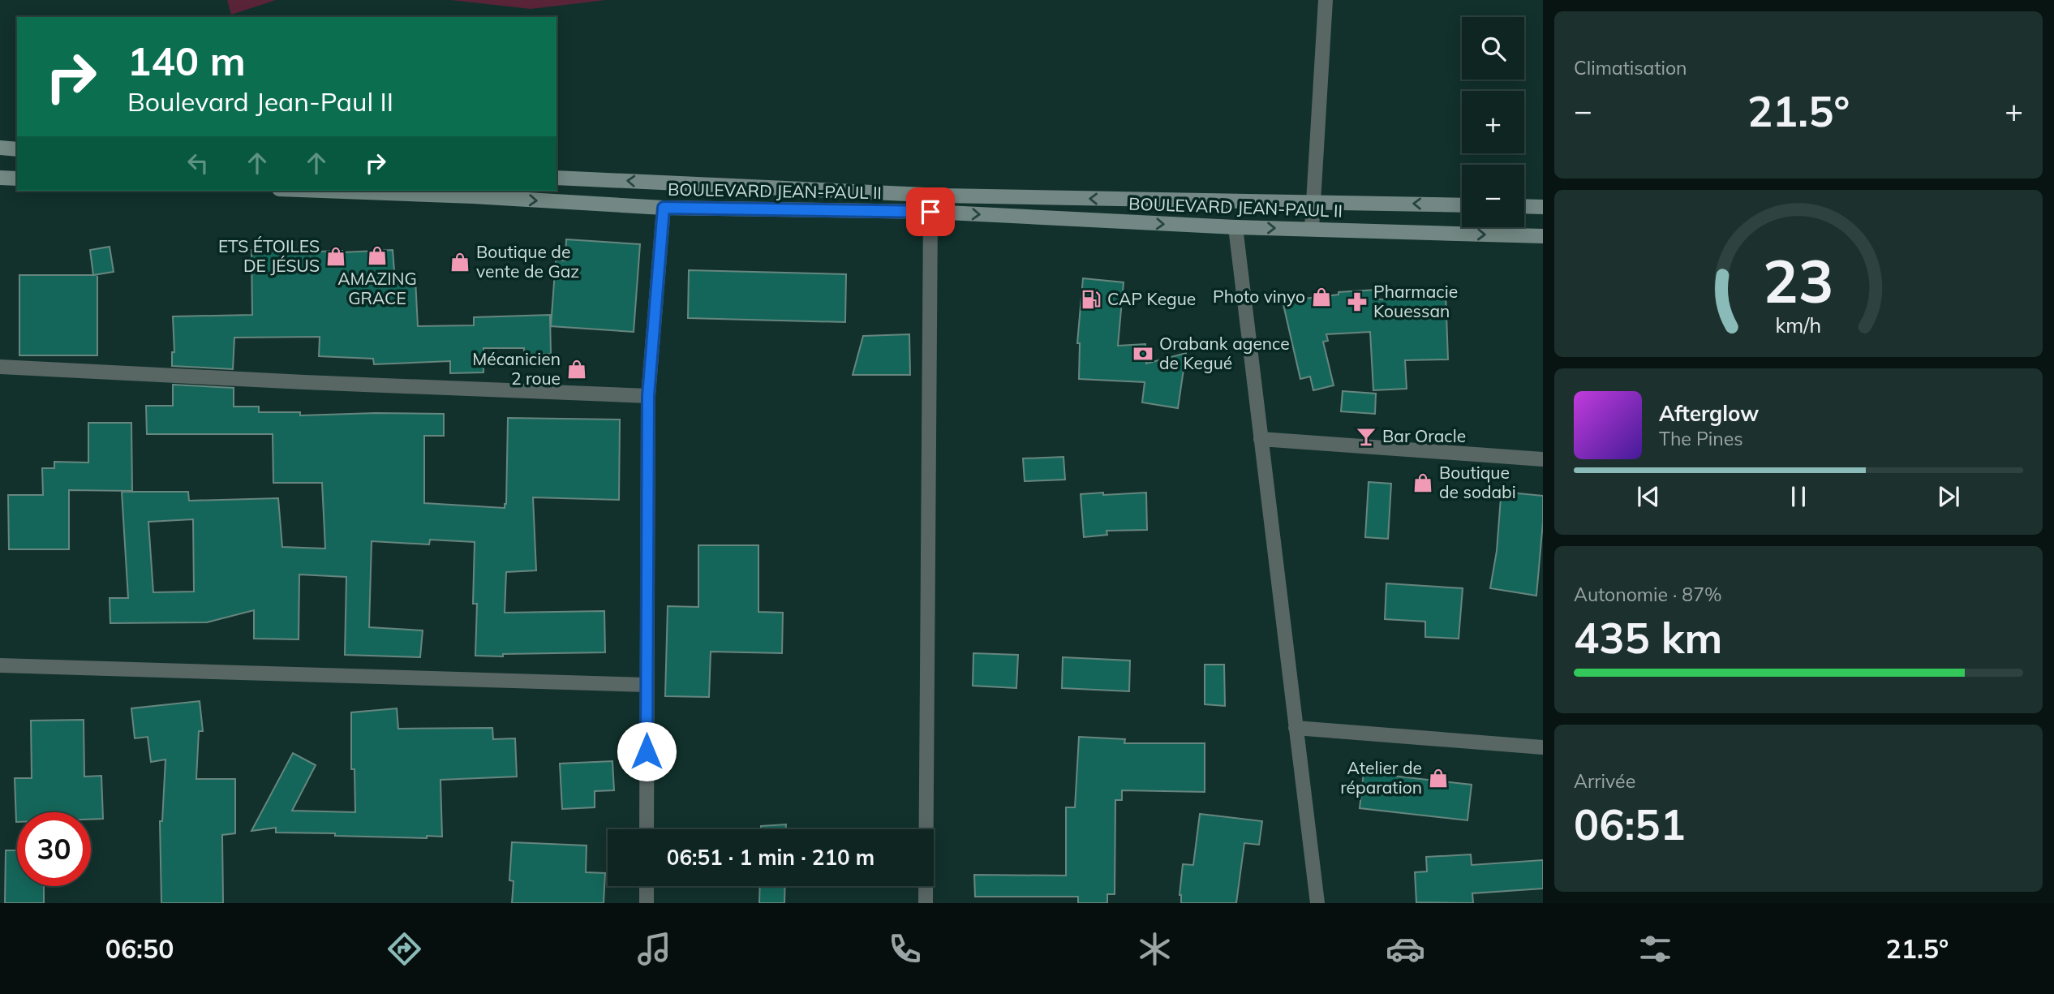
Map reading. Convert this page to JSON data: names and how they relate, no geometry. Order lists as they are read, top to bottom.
{
  "streets": {
    "main road": ["BOULEVARD JEAN-PAUL II"]
  },
  "places": {
    "shop": [
      "AMAZING GRACE",
      "ETS ÉTOILES DE JÉSUS",
      "Boutique de vente de Gaz",
      "Photo vinyo",
      "Mécanicien 2 roue",
      "Boutique de sodabi",
      "Atelier de réparation"
    ],
    "fuel station": ["CAP Kegue"],
    "pharmacy": ["Pharmacie Kouessan"],
    "bank": ["Orabank agence de Kegué"],
    "bar": ["Bar Oracle"]
  },
  "page": {
    "tile": [
      "Climatisation",
      ["Autonomie · 87%", "435 km"],
      ["Arrivée", "06:51"]
    ],
    "map_buttons": ["+", "−"],
    "turn": ["140 m", "Boulevard Jean-Paul II"],
    "heat": ["−", "21.5°", "+"],
    "song": ["Afterglow", "The Pines"],
    "limit": "30",
    "trip": "06:51 · 1 min · 210 m",
    "tabs": ["06:50", "21.5°"],
    "gauge": ["23", "km/h"]
  }
}
